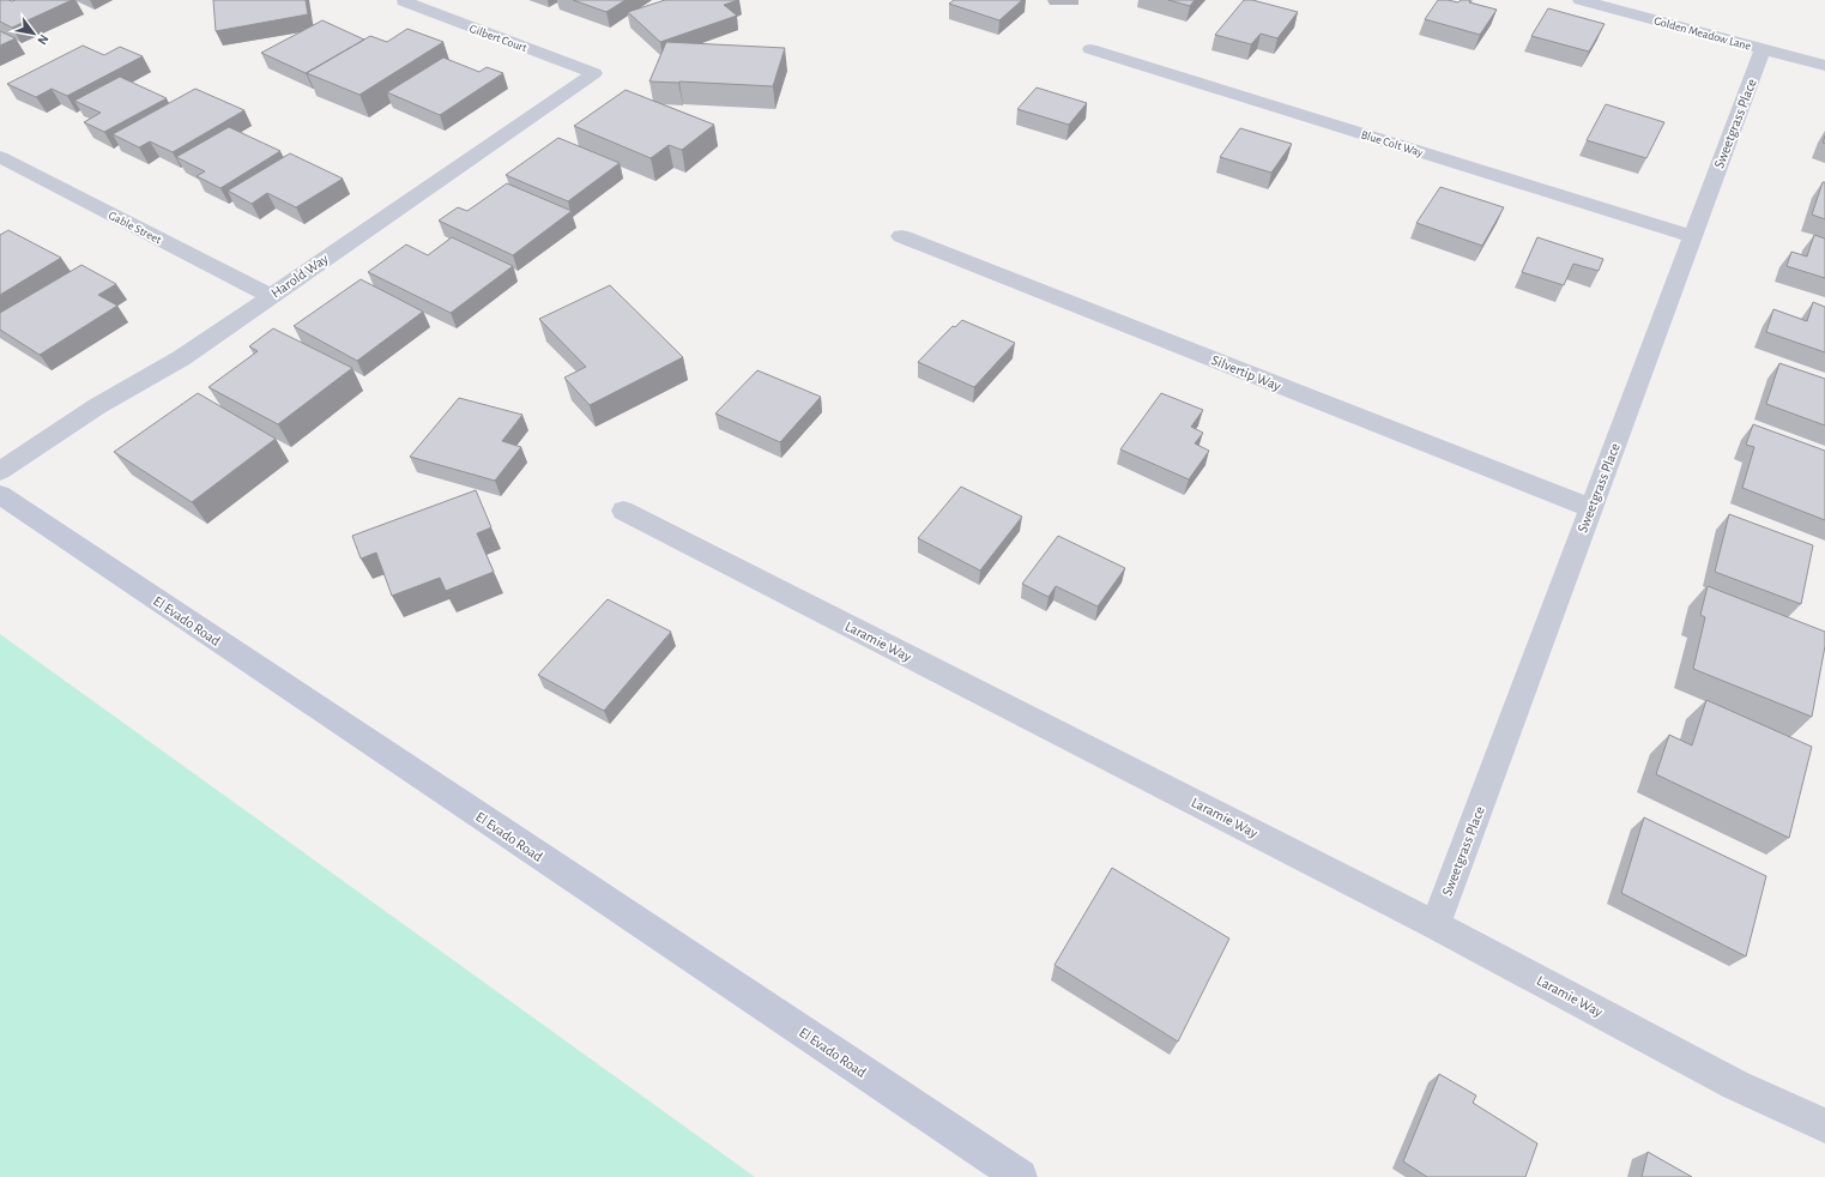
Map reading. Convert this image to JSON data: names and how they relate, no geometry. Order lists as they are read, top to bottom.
{
  "streets": {
    "street": [
      "Golden Meadow Lane",
      "Gilbert Court",
      "Sweetgrass Place",
      "Blue Colt Way",
      "Gable Street",
      "Harold Way",
      "Silvertip Way",
      "El Evado Road",
      "Laramie Way"
    ]
  },
  "crossings": [
    ["Golden Meadow Lane", "Sweetgrass Place"],
    ["Gilbert Court", "Harold Way"],
    ["Sweetgrass Place", "Blue Colt Way"],
    ["Sweetgrass Place", "Silvertip Way"],
    ["Sweetgrass Place", "Laramie Way"],
    ["Gable Street", "Harold Way"]
  ],
  "north": "bottom right"
}
